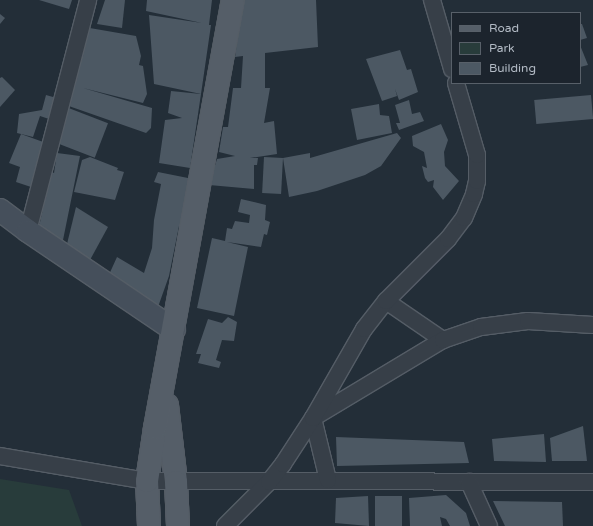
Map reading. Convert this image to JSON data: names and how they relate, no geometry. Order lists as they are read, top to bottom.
{
  "legend": ["Road", "Park", "Building"]
}
